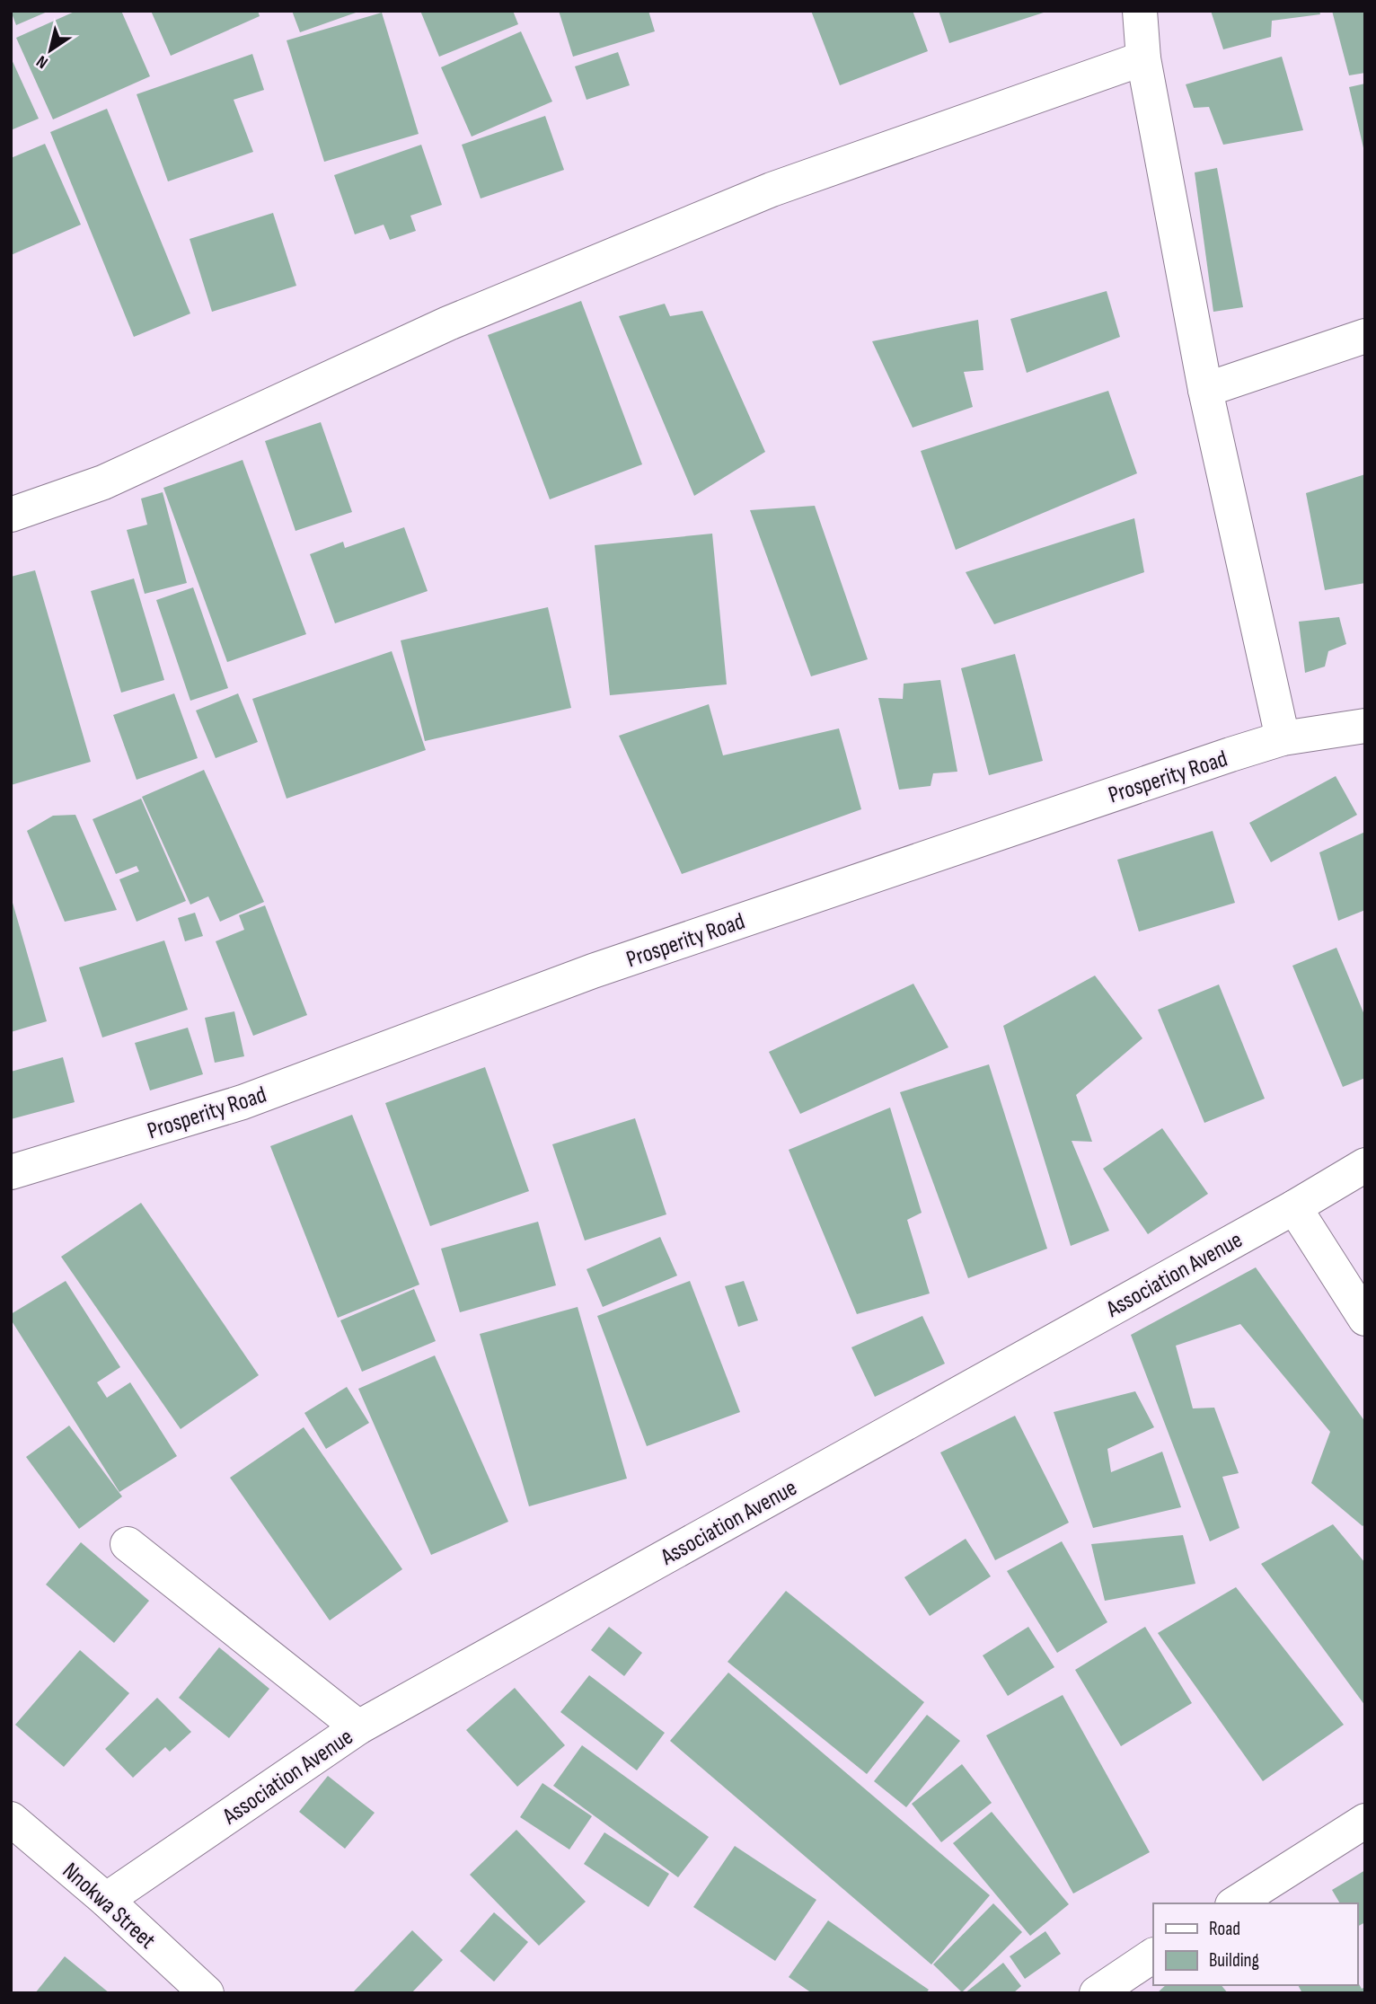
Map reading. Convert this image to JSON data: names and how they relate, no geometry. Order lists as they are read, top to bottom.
{
  "streets": {
    "street": ["Prosperity Road", "Association Avenue", "Nnokwa Street"]
  },
  "crossings": [
    ["Association Avenue", "Nnokwa Street"]
  ],
  "legend": ["Road", "Building"],
  "north": "bottom left"
}
